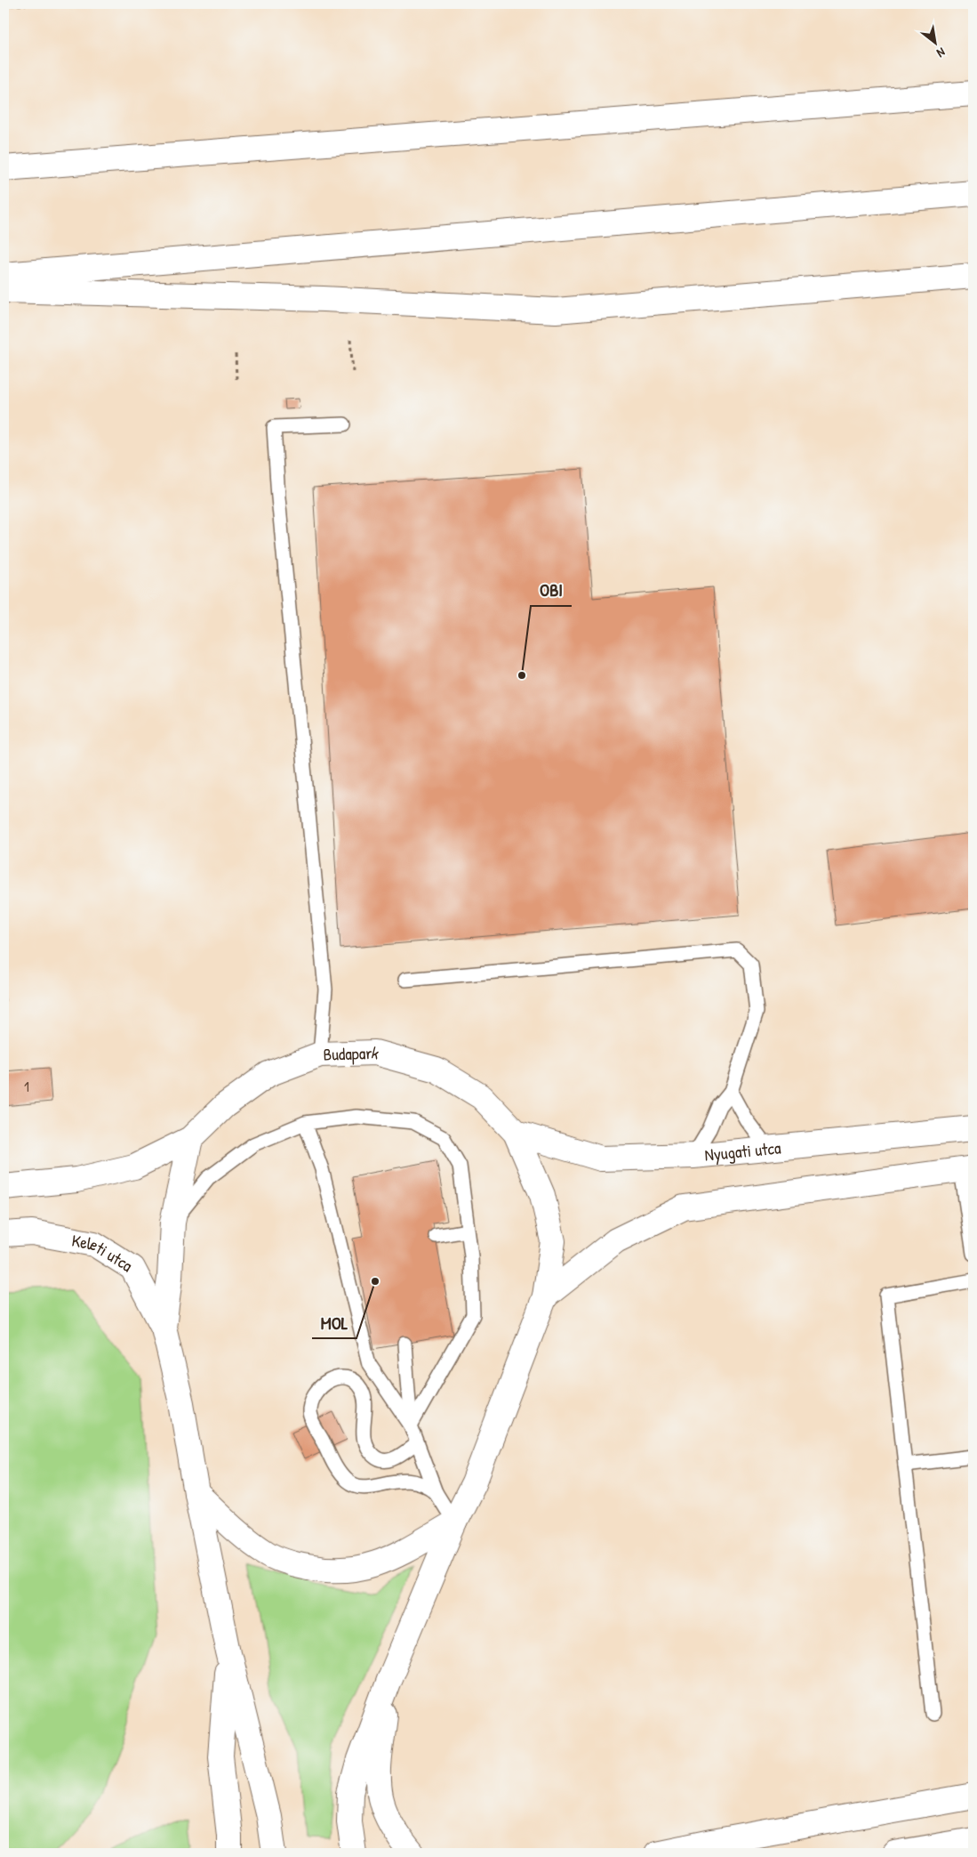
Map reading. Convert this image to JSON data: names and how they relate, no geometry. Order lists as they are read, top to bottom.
{
  "streets": {
    "main road": ["Budapark", "Nyugati utca", "Keleti utca"]
  },
  "crossings": [
    ["Budapark", "Nyugati utca"]
  ],
  "places": ["OBI", "MOL"],
  "house_numbers": ["1"],
  "north": "bottom right"
}
